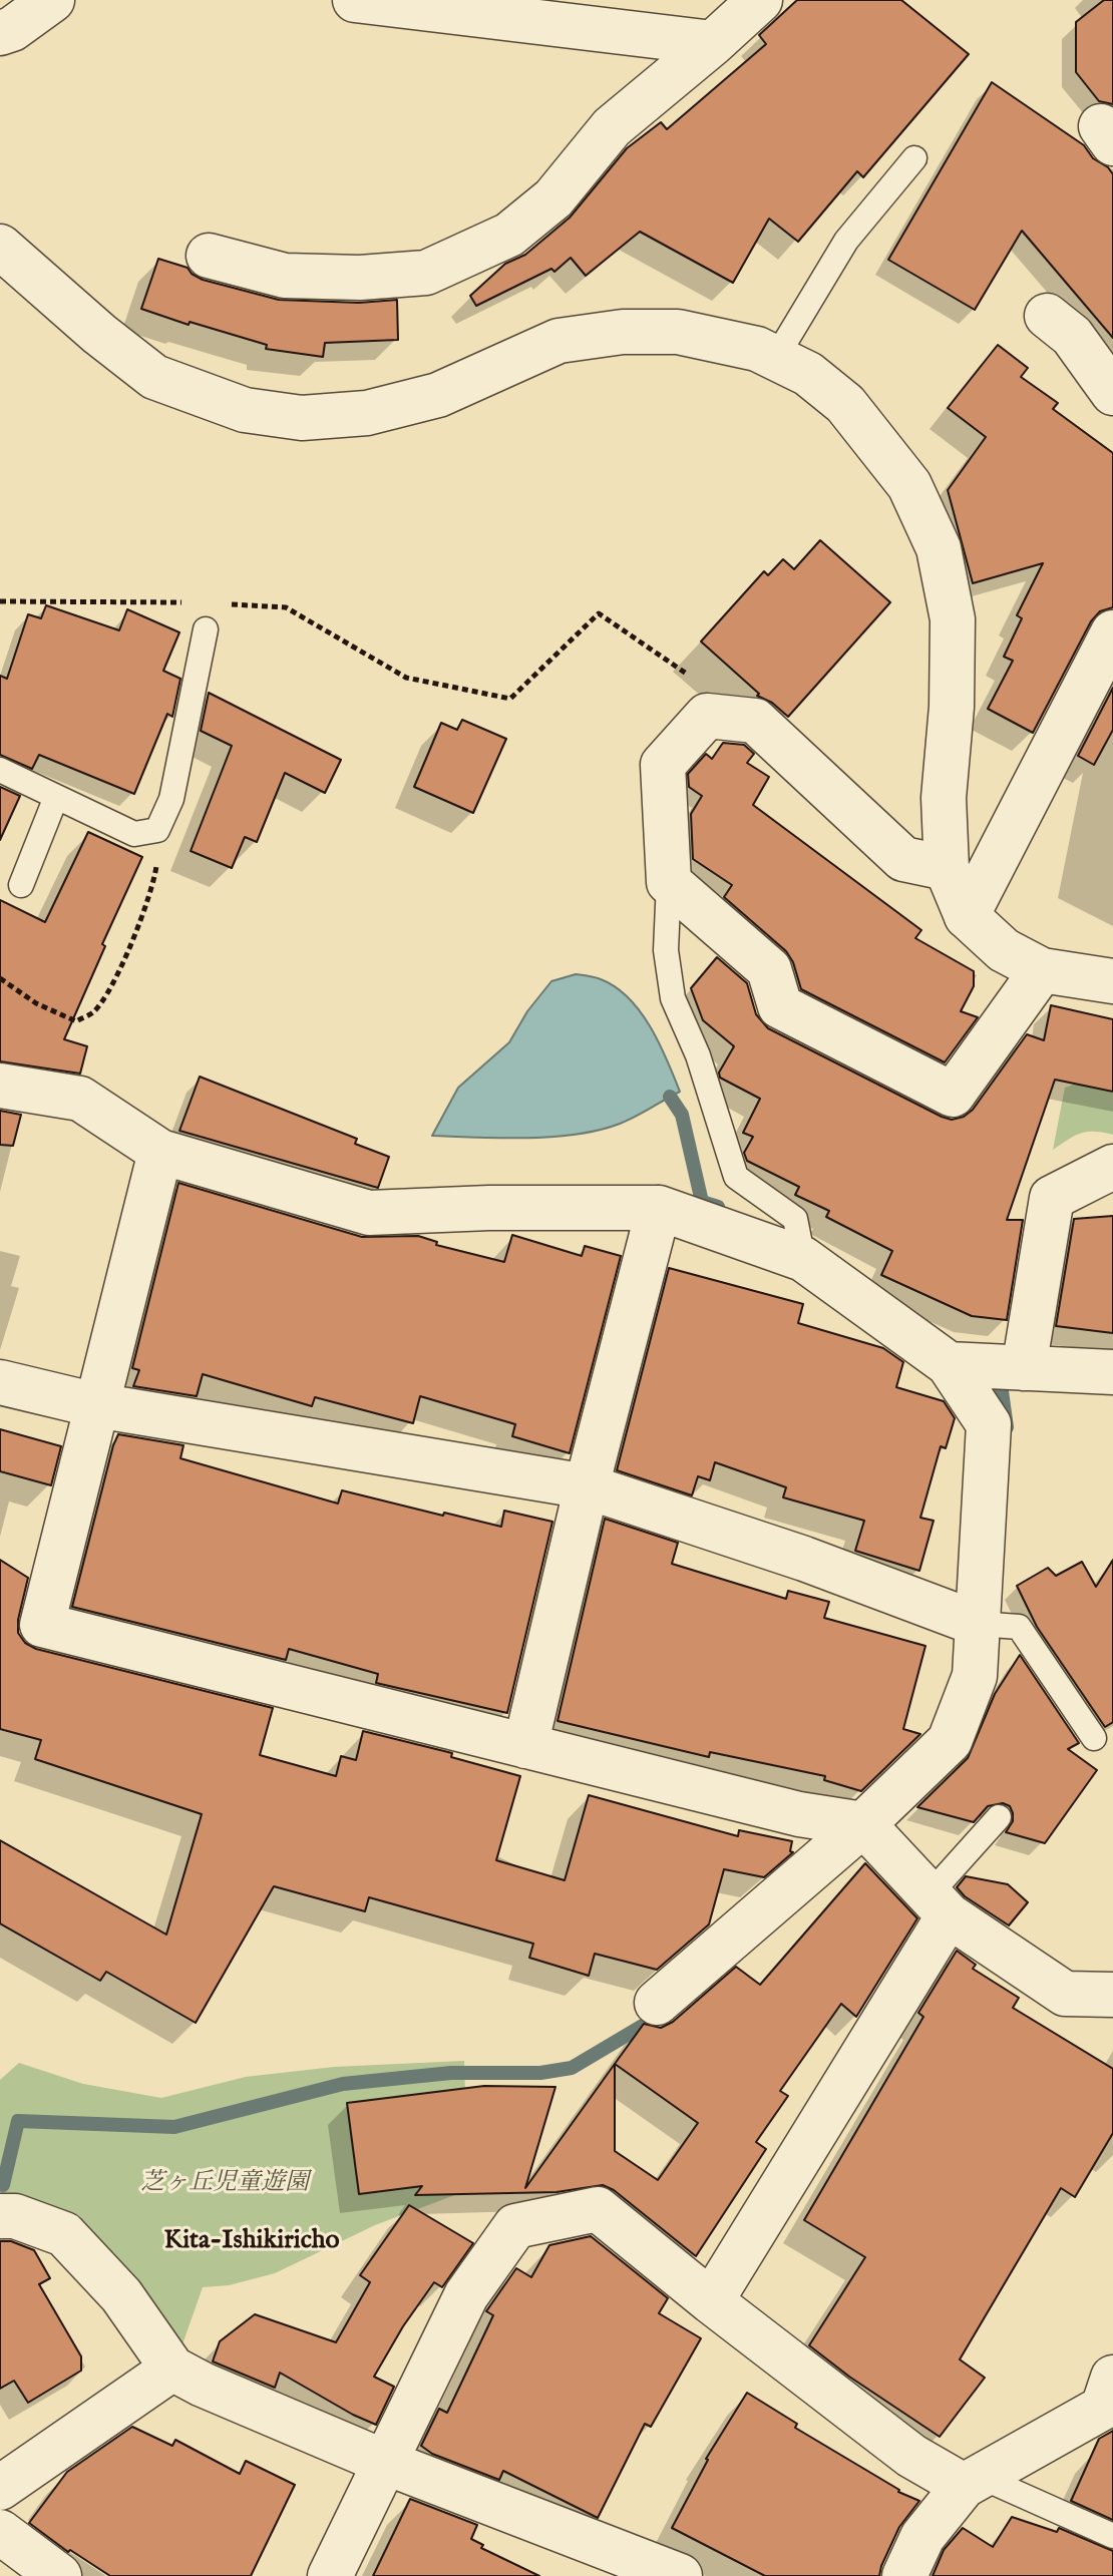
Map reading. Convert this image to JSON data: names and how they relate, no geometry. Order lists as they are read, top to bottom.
{
  "districts": ["Kita-Ishikiricho"],
  "parks": ["芝ヶ丘児童遊園"]
}
